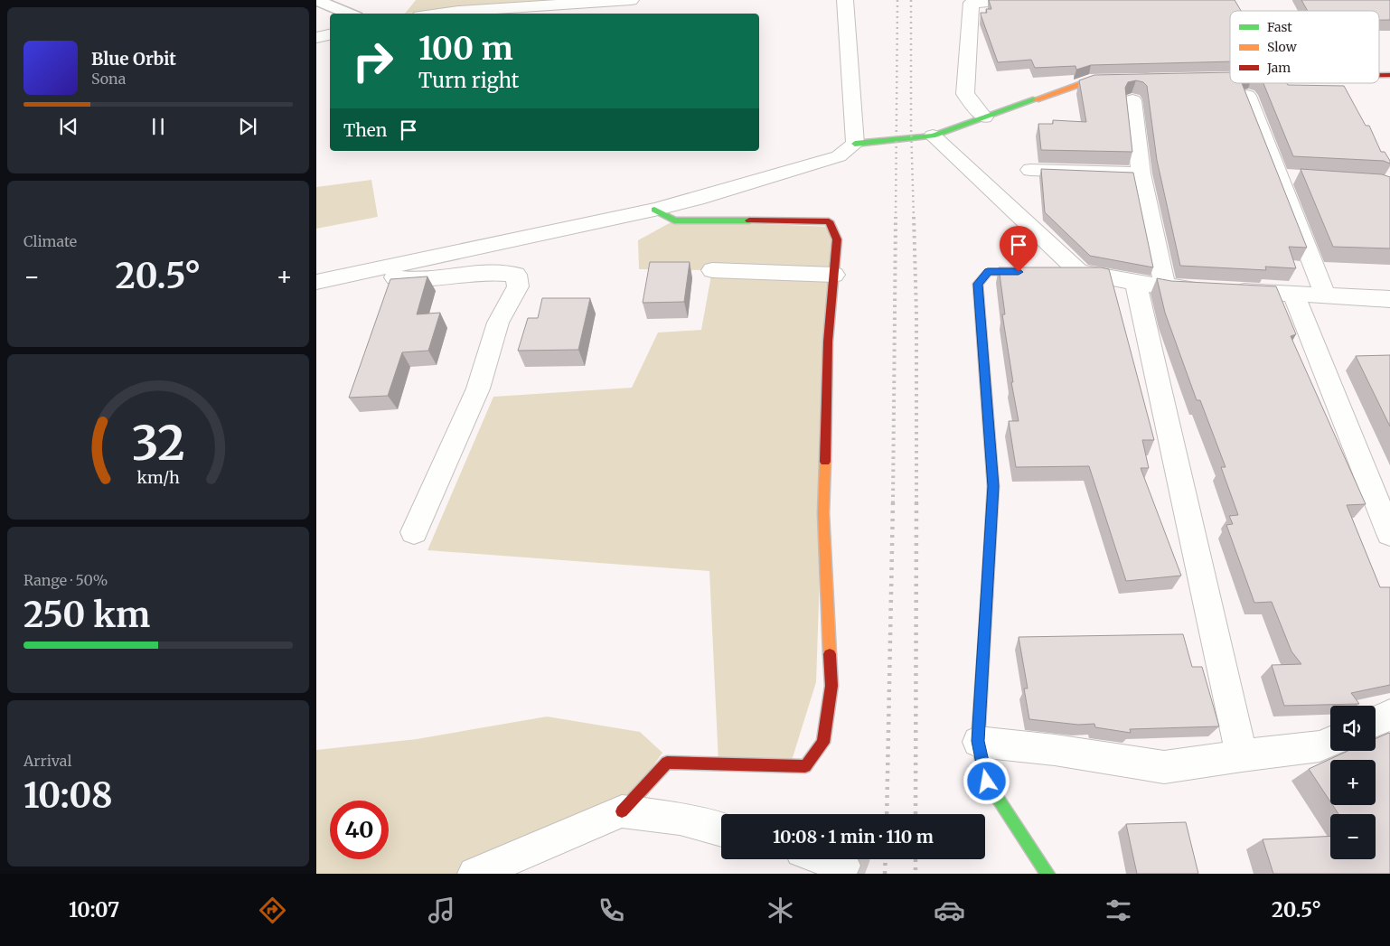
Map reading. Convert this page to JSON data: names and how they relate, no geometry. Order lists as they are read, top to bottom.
{
  "legend": ["Fast", "Slow", "Jam"],
  "page": {
    "turn": ["100 m", "Turn right"],
    "song": ["Blue Orbit", "Sona"],
    "then": "Then",
    "tile": [
      "Climate",
      ["Range · 50%", "250 km"],
      ["Arrival", "10:08"]
    ],
    "heat": ["−", "20.5°", "+"],
    "map_buttons": ["+", "−"],
    "limit": "40",
    "trip": "10:08 · 1 min · 110 m",
    "tabs": ["10:07", "20.5°"],
    "gauge": ["32", "km/h"]
  }
}
